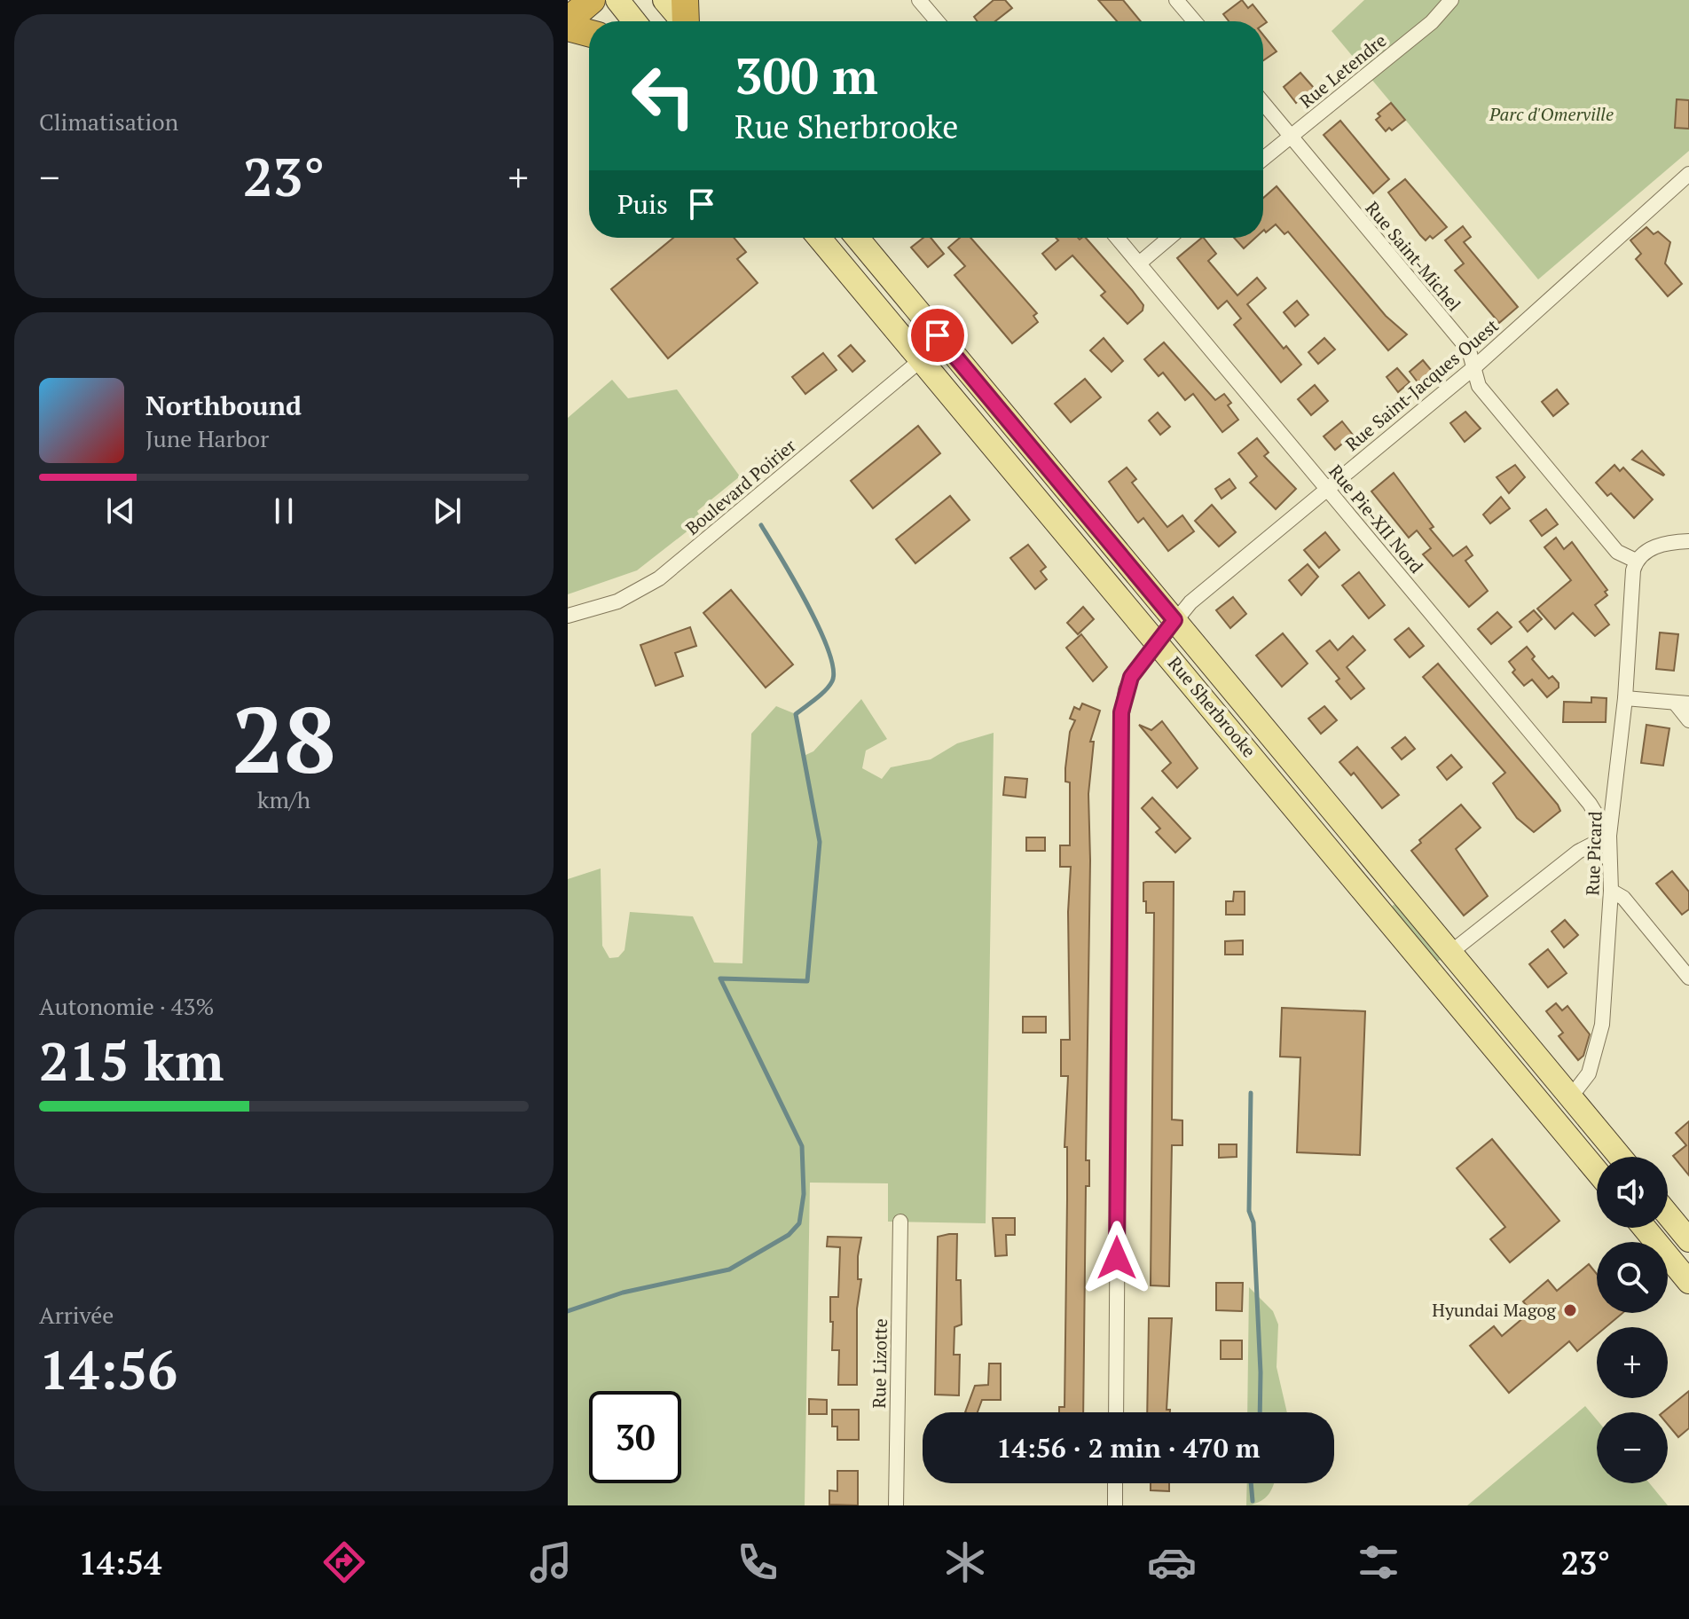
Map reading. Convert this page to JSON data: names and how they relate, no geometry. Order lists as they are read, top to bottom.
{
  "streets": {
    "main road": ["Rue Sherbrooke"],
    "street": [
      "Rue Letendre",
      "Rue Saint-Michel",
      "Rue Saint-Jacques Ouest",
      "Boulevard Poirier",
      "Rue Pie-XII Nord",
      "Rue Picard",
      "Rue Lizotte"
    ]
  },
  "crossings": [
    ["Rue Letendre", "Rue Saint-Michel"],
    ["Rue Saint-Michel", "Rue Saint-Jacques Ouest"],
    ["Rue Saint-Michel", "Rue Picard"],
    ["Rue Saint-Jacques Ouest", "Rue Pie-XII Nord"],
    ["Rue Saint-Jacques Ouest", "Rue Sherbrooke"],
    ["Boulevard Poirier", "Rue Sherbrooke"],
    ["Rue Pie-XII Nord", "Rue Picard"],
    ["Rue Sherbrooke", "Rue Picard"]
  ],
  "parks": ["Parc d'Omerville"],
  "places": ["Hyundai Magog"],
  "page": {
    "tile": [
      "Climatisation",
      ["28", "km/h"],
      ["Autonomie · 43%", "215 km"],
      ["Arrivée", "14:56"]
    ],
    "turn": ["300 m", "Rue Sherbrooke"],
    "heat": ["−", "23°", "+"],
    "then": "Puis",
    "song": ["Northbound", "June Harbor"],
    "map_buttons": ["+", "−"],
    "limit": "30",
    "trip": "14:56 · 2 min · 470 m",
    "tabs": ["14:54", "23°"]
  }
}
